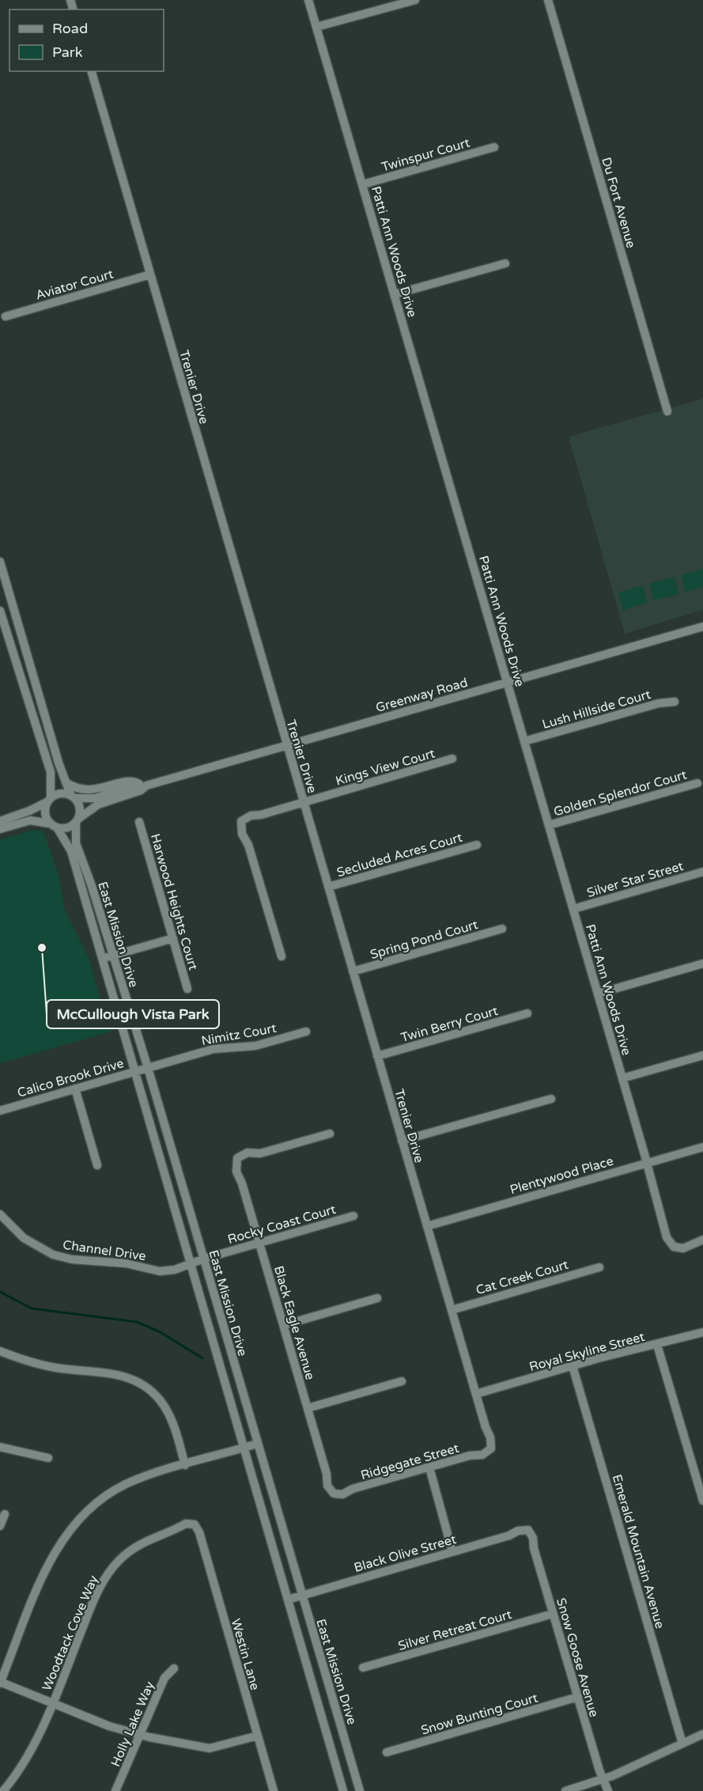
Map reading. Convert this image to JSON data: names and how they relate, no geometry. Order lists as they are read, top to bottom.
{
  "streets": {
    "street": [
      "Twinspur Court",
      "Du Fort Avenue",
      "Patti Ann Woods Drive",
      "Aviator Court",
      "Trenier Drive",
      "Greenway Road",
      "Lush Hillside Court",
      "Kings View Court",
      "Golden Splendor Court",
      "Secluded Acres Court",
      "Silver Star Street",
      "Harwood Heights Court",
      "East Mission Drive",
      "Spring Pond Court",
      "Twin Berry Court",
      "Nimitz Court",
      "Calico Brook Drive",
      "Plentywood Place",
      "Rocky Coast Court",
      "Channel Drive",
      "Cat Creek Court",
      "Black Eagle Avenue",
      "Royal Skyline Street",
      "Ridgegate Street",
      "Emerald Mountain Avenue",
      "Black Olive Street",
      "Silver Retreat Court",
      "Woodtack Cove Way",
      "Westin Lane",
      "Snow Goose Avenue",
      "Snow Bunting Court",
      "Holly Lake Way"
    ]
  },
  "crossings": [
    ["Twinspur Court", "Patti Ann Woods Drive"],
    ["Patti Ann Woods Drive", "Greenway Road"],
    ["Patti Ann Woods Drive", "Lush Hillside Court"],
    ["Patti Ann Woods Drive", "Golden Splendor Court"],
    ["Patti Ann Woods Drive", "Silver Star Street"],
    ["Patti Ann Woods Drive", "Plentywood Place"],
    ["Aviator Court", "Trenier Drive"],
    ["Trenier Drive", "Greenway Road"],
    ["Trenier Drive", "Kings View Court"],
    ["Trenier Drive", "Secluded Acres Court"],
    ["Trenier Drive", "Spring Pond Court"],
    ["Trenier Drive", "Twin Berry Court"],
    ["Trenier Drive", "Plentywood Place"],
    ["Trenier Drive", "Cat Creek Court"],
    ["Trenier Drive", "Royal Skyline Street"],
    ["Trenier Drive", "Ridgegate Street"],
    ["Greenway Road", "East Mission Drive"],
    ["East Mission Drive", "Nimitz Court"],
    ["East Mission Drive", "Calico Brook Drive"],
    ["East Mission Drive", "Rocky Coast Court"],
    ["East Mission Drive", "Channel Drive"],
    ["East Mission Drive", "Black Olive Street"],
    ["Nimitz Court", "Calico Brook Drive"],
    ["Rocky Coast Court", "Channel Drive"],
    ["Rocky Coast Court", "Black Eagle Avenue"],
    ["Black Eagle Avenue", "Ridgegate Street"],
    ["Royal Skyline Street", "Emerald Mountain Avenue"],
    ["Black Olive Street", "Snow Goose Avenue"],
    ["Silver Retreat Court", "Snow Goose Avenue"],
    ["Woodtack Cove Way", "Westin Lane"],
    ["Snow Goose Avenue", "Snow Bunting Court"]
  ],
  "places": ["McCullough Vista Park"],
  "legend": ["Road", "Park"]
}
